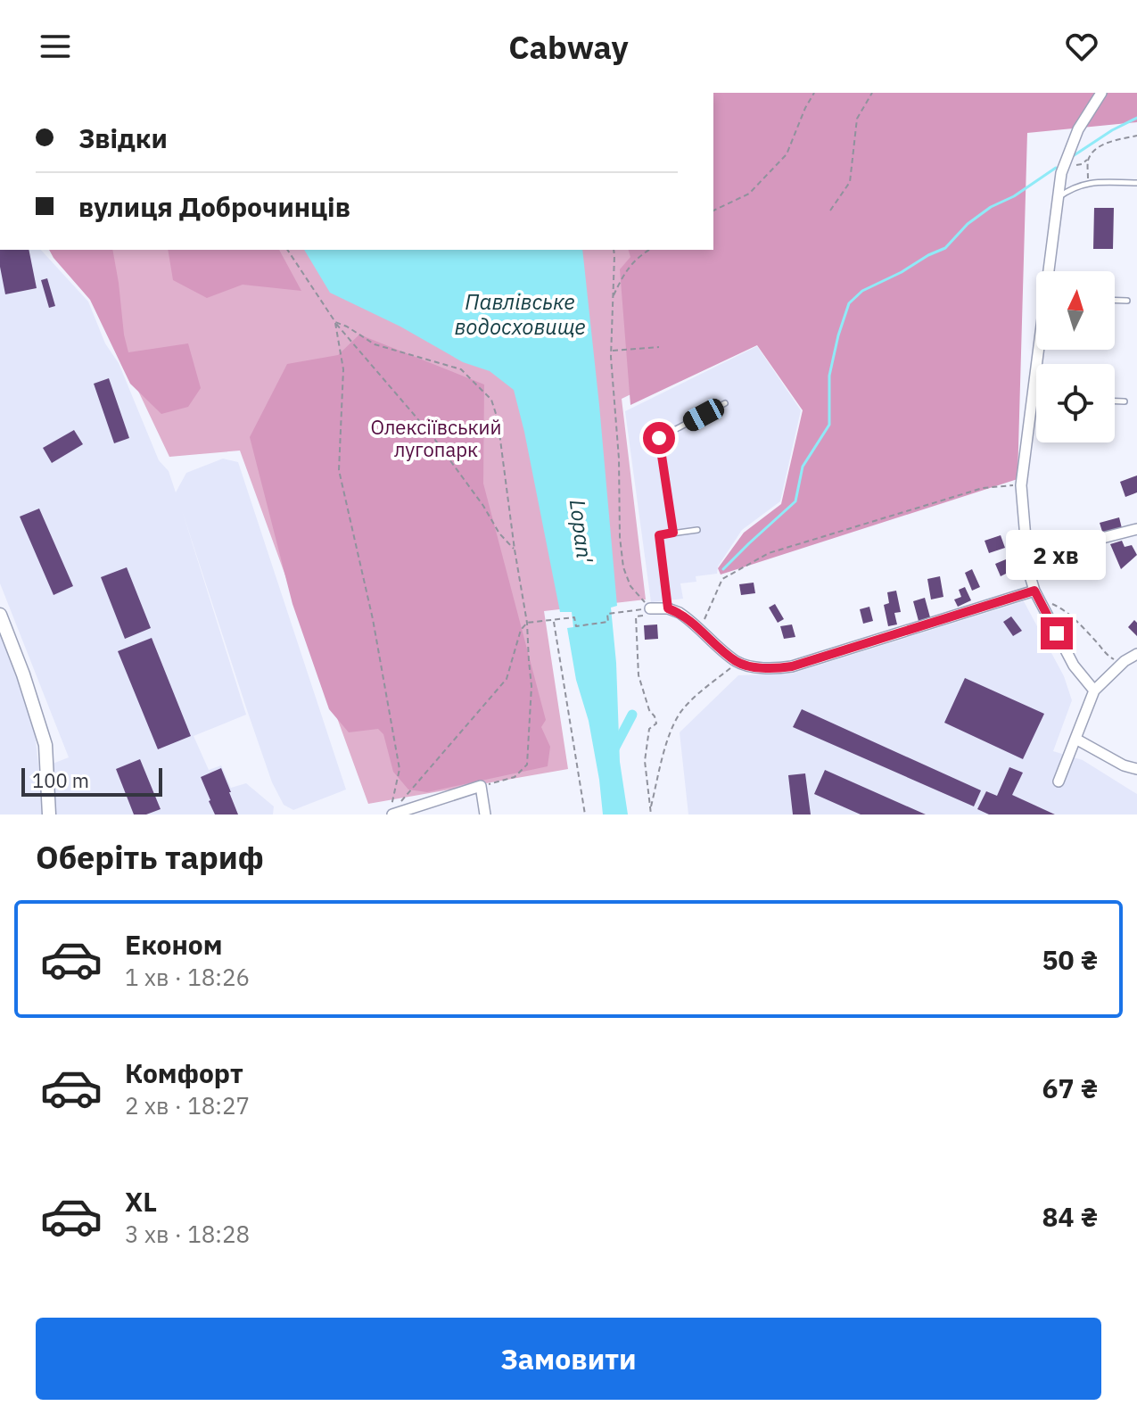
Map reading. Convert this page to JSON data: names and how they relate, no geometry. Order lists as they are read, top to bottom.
{
  "water": ["Павлівське водосховище", "Lopan'"],
  "parks": ["Олексіївський лугопарк"],
  "scale_bar": "100 m",
  "north": "top",
  "page": {
    "header": "Cabway",
    "banner": ["Звідки", "вулиця Доброчинців"],
    "bubble": "2 хв",
    "scale": "100 m",
    "heading": "Оберіть тариф",
    "list": [
      {
        "name": "Економ",
        "note": "1 хв · 18:26",
        "value": "50 ₴"
      },
      {
        "name": "Комфорт",
        "note": "2 хв · 18:27",
        "value": "67 ₴"
      },
      {
        "name": "XL",
        "note": "3 хв · 18:28",
        "value": "84 ₴"
      }
    ],
    "buttons": "Замовити"
  }
}
